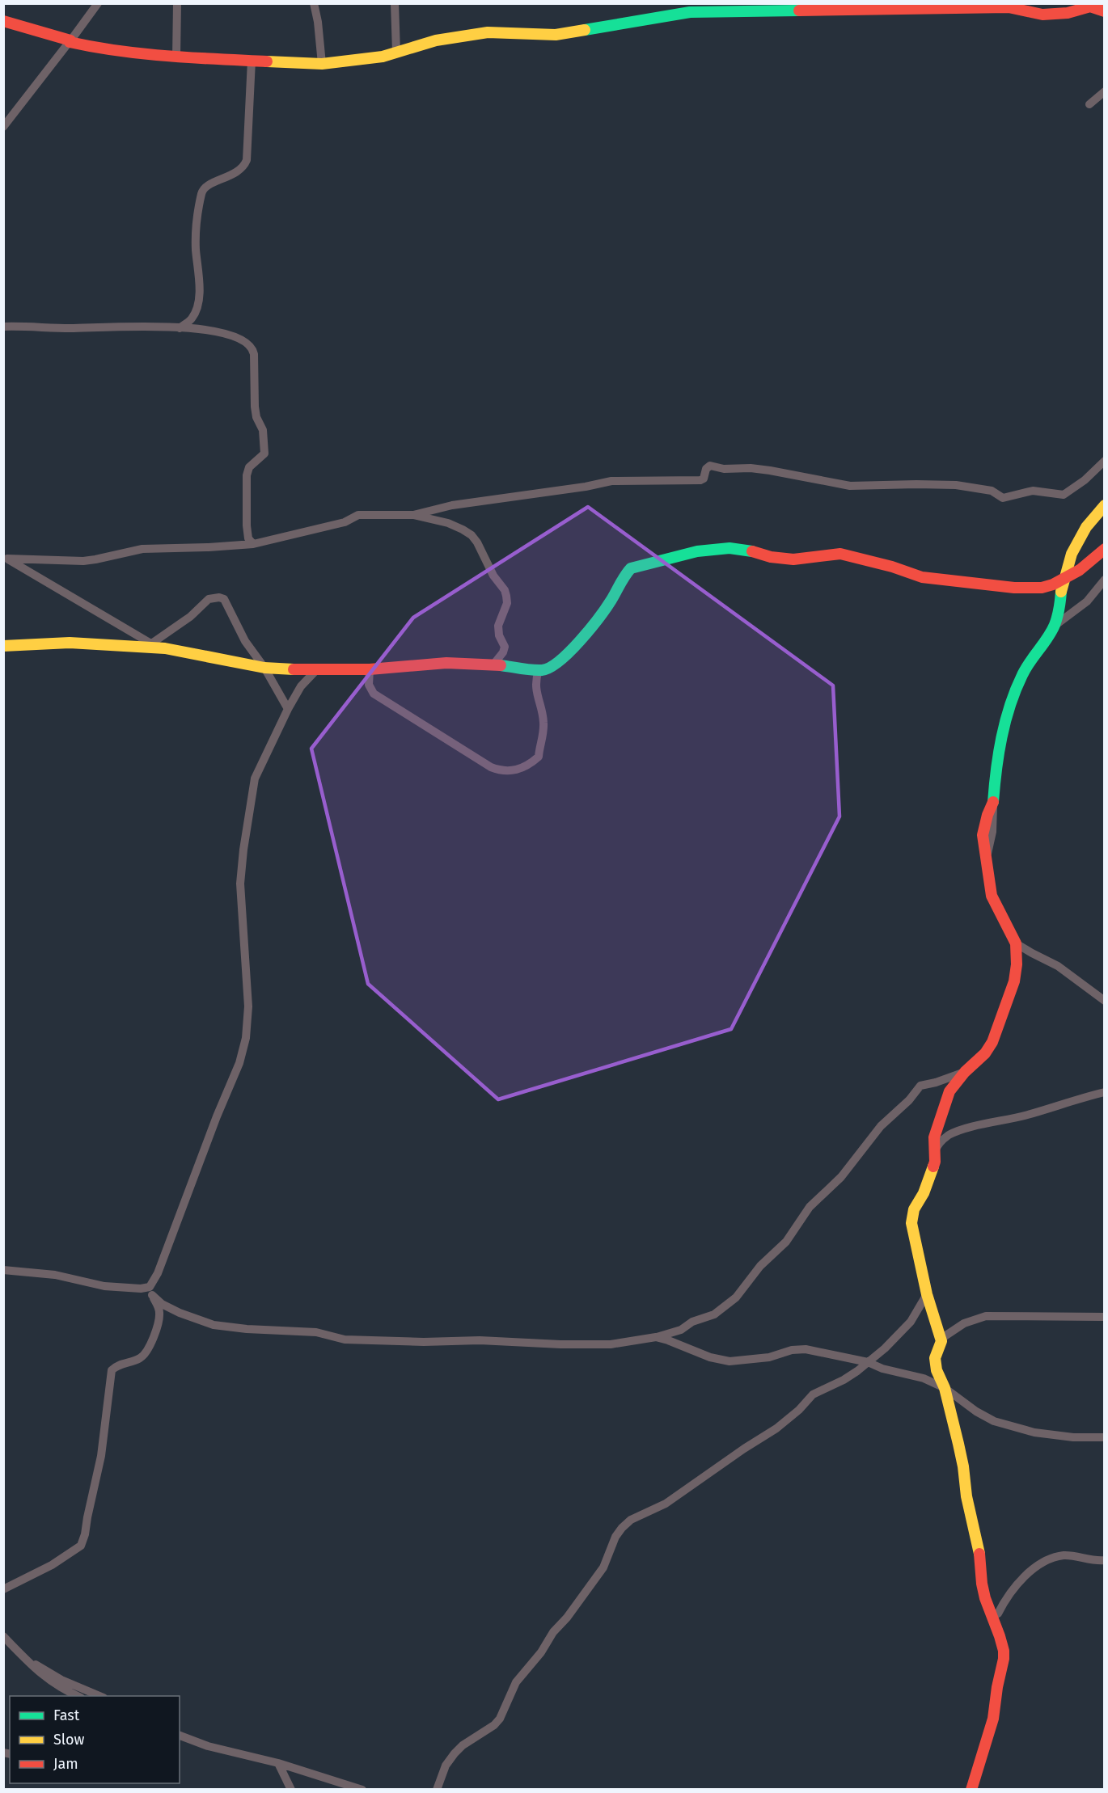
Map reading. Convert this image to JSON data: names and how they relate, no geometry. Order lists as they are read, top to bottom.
{
  "legend": ["Fast", "Slow", "Jam"]
}
